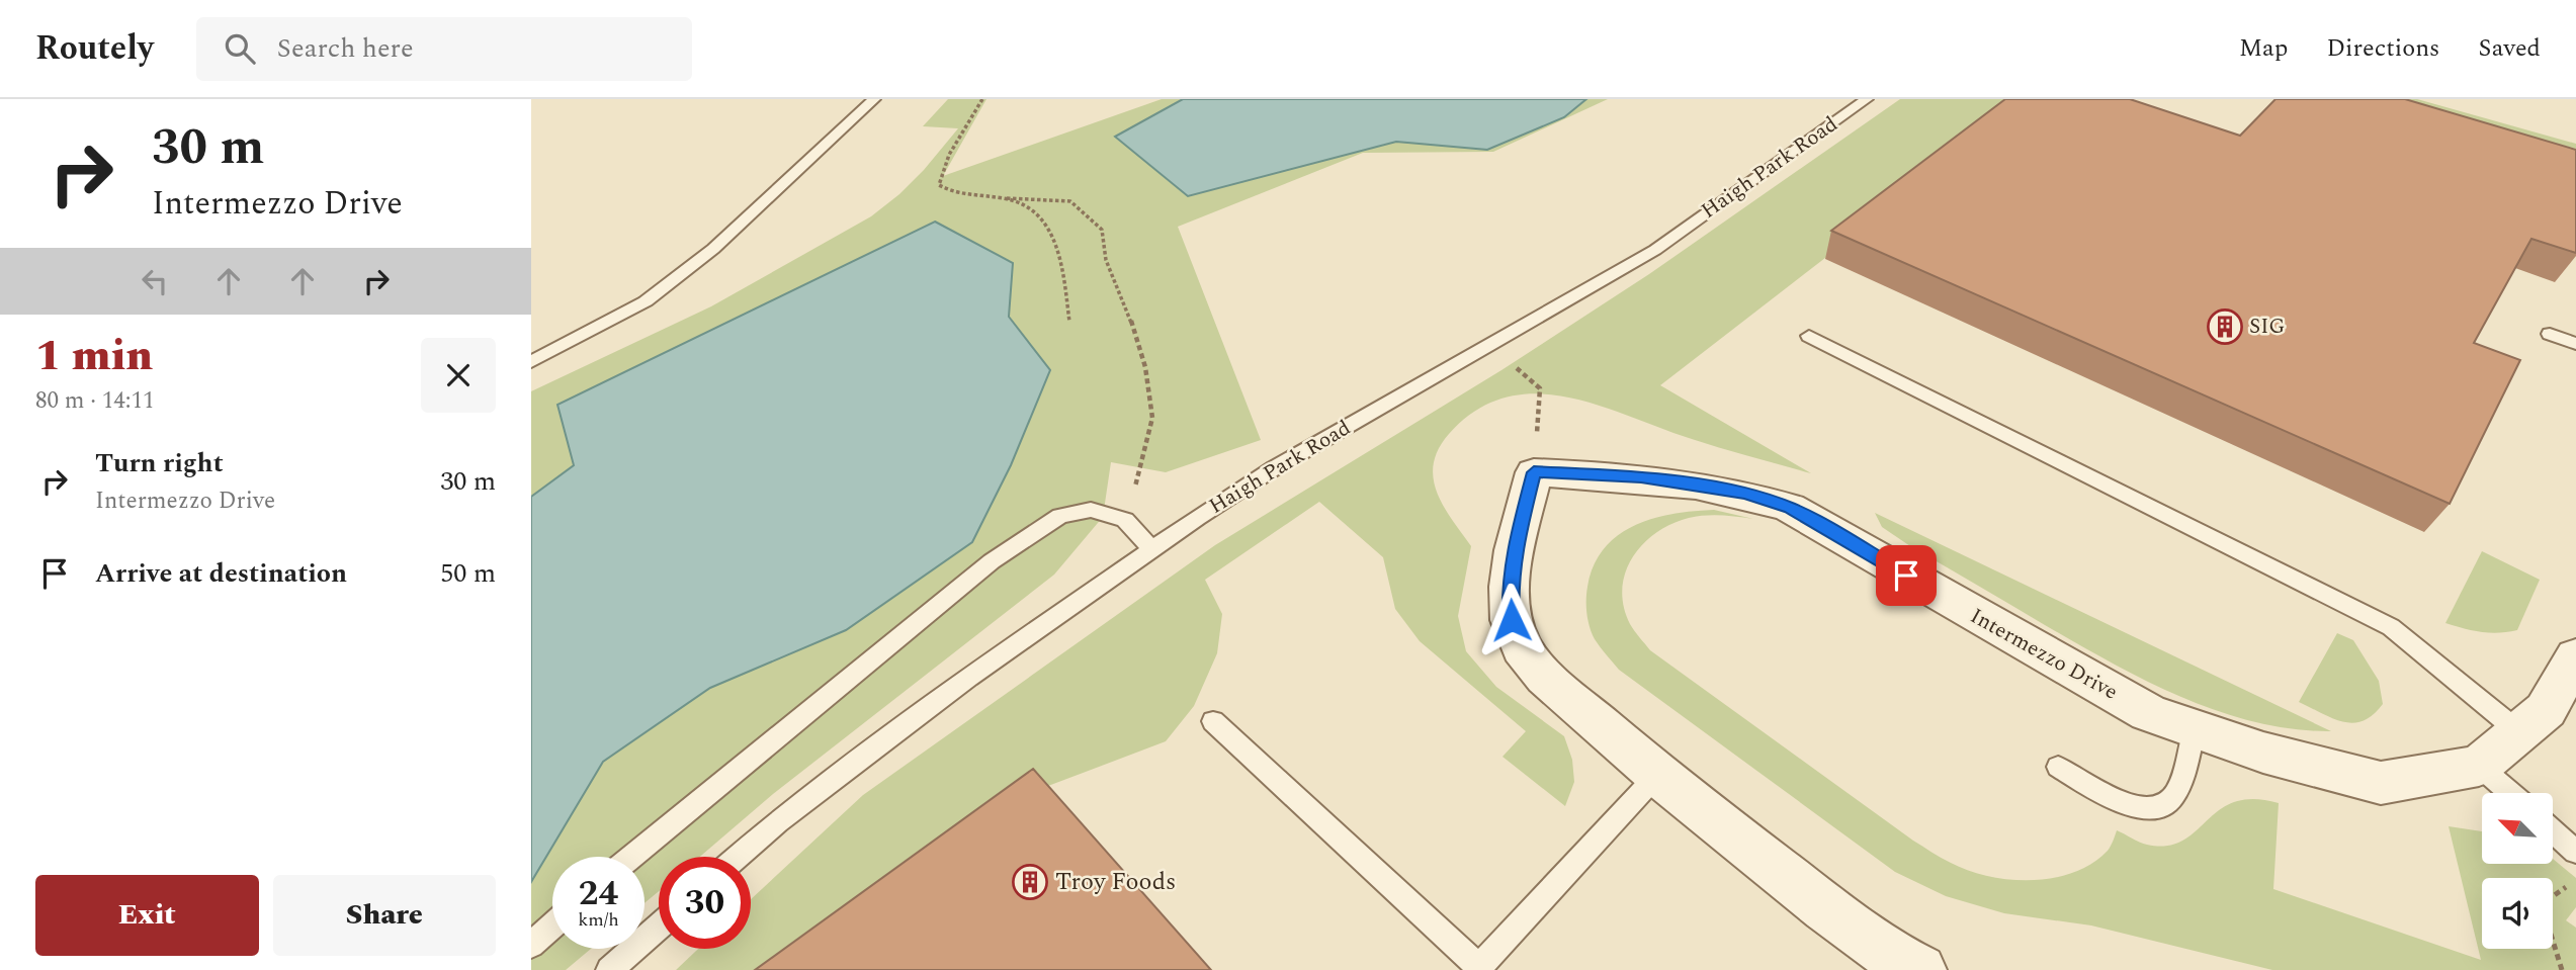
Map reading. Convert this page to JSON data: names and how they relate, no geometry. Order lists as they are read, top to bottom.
{
  "streets": {
    "street": ["Intermezzo Drive"],
    "lane": ["Haigh Park Road"]
  },
  "places": {
    "building": ["SIG", "Troy Foods"]
  },
  "north": "top left",
  "page": {
    "header": "Routely",
    "search": "Search here",
    "nav": ["Map", "Directions", "Saved"],
    "turn": ["30 m", "Intermezzo Drive"],
    "heading": ["1 min", "80 m · 14:11"],
    "list": [
      {
        "name": "Turn right",
        "note": "Intermezzo Drive",
        "value": "30 m"
      },
      {
        "name": "Arrive at destination",
        "value": "50 m"
      }
    ],
    "speed": "24 km/h",
    "limit": "30",
    "buttons": ["Exit", "Share"]
  }
}
